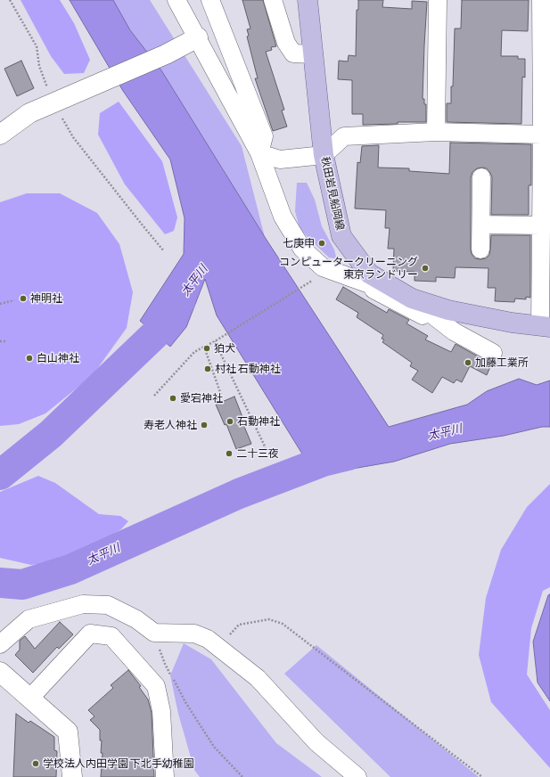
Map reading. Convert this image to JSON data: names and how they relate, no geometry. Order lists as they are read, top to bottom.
{
  "streets": {
    "main road": ["秋田岩見船岡線"]
  },
  "water": ["太平川"],
  "places": [
    "七庚申",
    "コンピュータークリーニング 東京ランドリー",
    "神明社",
    "狛犬",
    "白山神社",
    "加藤工業所",
    "村社 石動神社",
    "愛宕神社",
    "石動神社",
    "寿老人神社",
    "二十三夜",
    "学校法人内田学園 下北手幼稚園"
  ]
}
